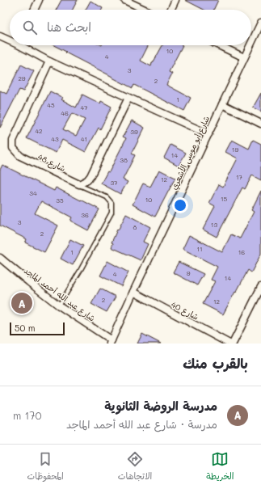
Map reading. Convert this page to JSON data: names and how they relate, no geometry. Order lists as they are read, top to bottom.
{
  "streets": {
    "street": [
      "شارع أبو موسى الأشعري",
      "شارع 48",
      "شارع عبد الله أحمد الماجد",
      "شارع 40"
    ]
  },
  "crossings": [
    ["شارع أبو موسى الأشعري", "شارع عبد الله أحمد الماجد"],
    ["شارع أبو موسى الأشعري", "شارع 40"]
  ],
  "house_numbers": [
    "10",
    "4",
    "3",
    "29",
    "2",
    "1",
    "45",
    "47",
    "46",
    "42",
    "39",
    "43",
    "41",
    "19",
    "14",
    "38",
    "17",
    "12",
    "37",
    "34",
    "15",
    "10",
    "35",
    "36",
    "3",
    "13",
    "8",
    "2",
    "11",
    "1",
    "16",
    "9",
    "4",
    "14",
    "2",
    "12"
  ],
  "scale_bar": "50 m",
  "page": {
    "search": "ابحث هنا",
    "pins": "A",
    "scale": "50 m",
    "heading": "بالقرب منك",
    "list": [
      {
        "mark": "A",
        "name": "مدرسة الروضة الثانوية",
        "note": "مدرسة · شارع عبد الله أحمد الماجد",
        "value": "170 m"
      }
    ],
    "nav": ["الخريطة", "الاتجاهات", "المحفوظات"]
  }
}
